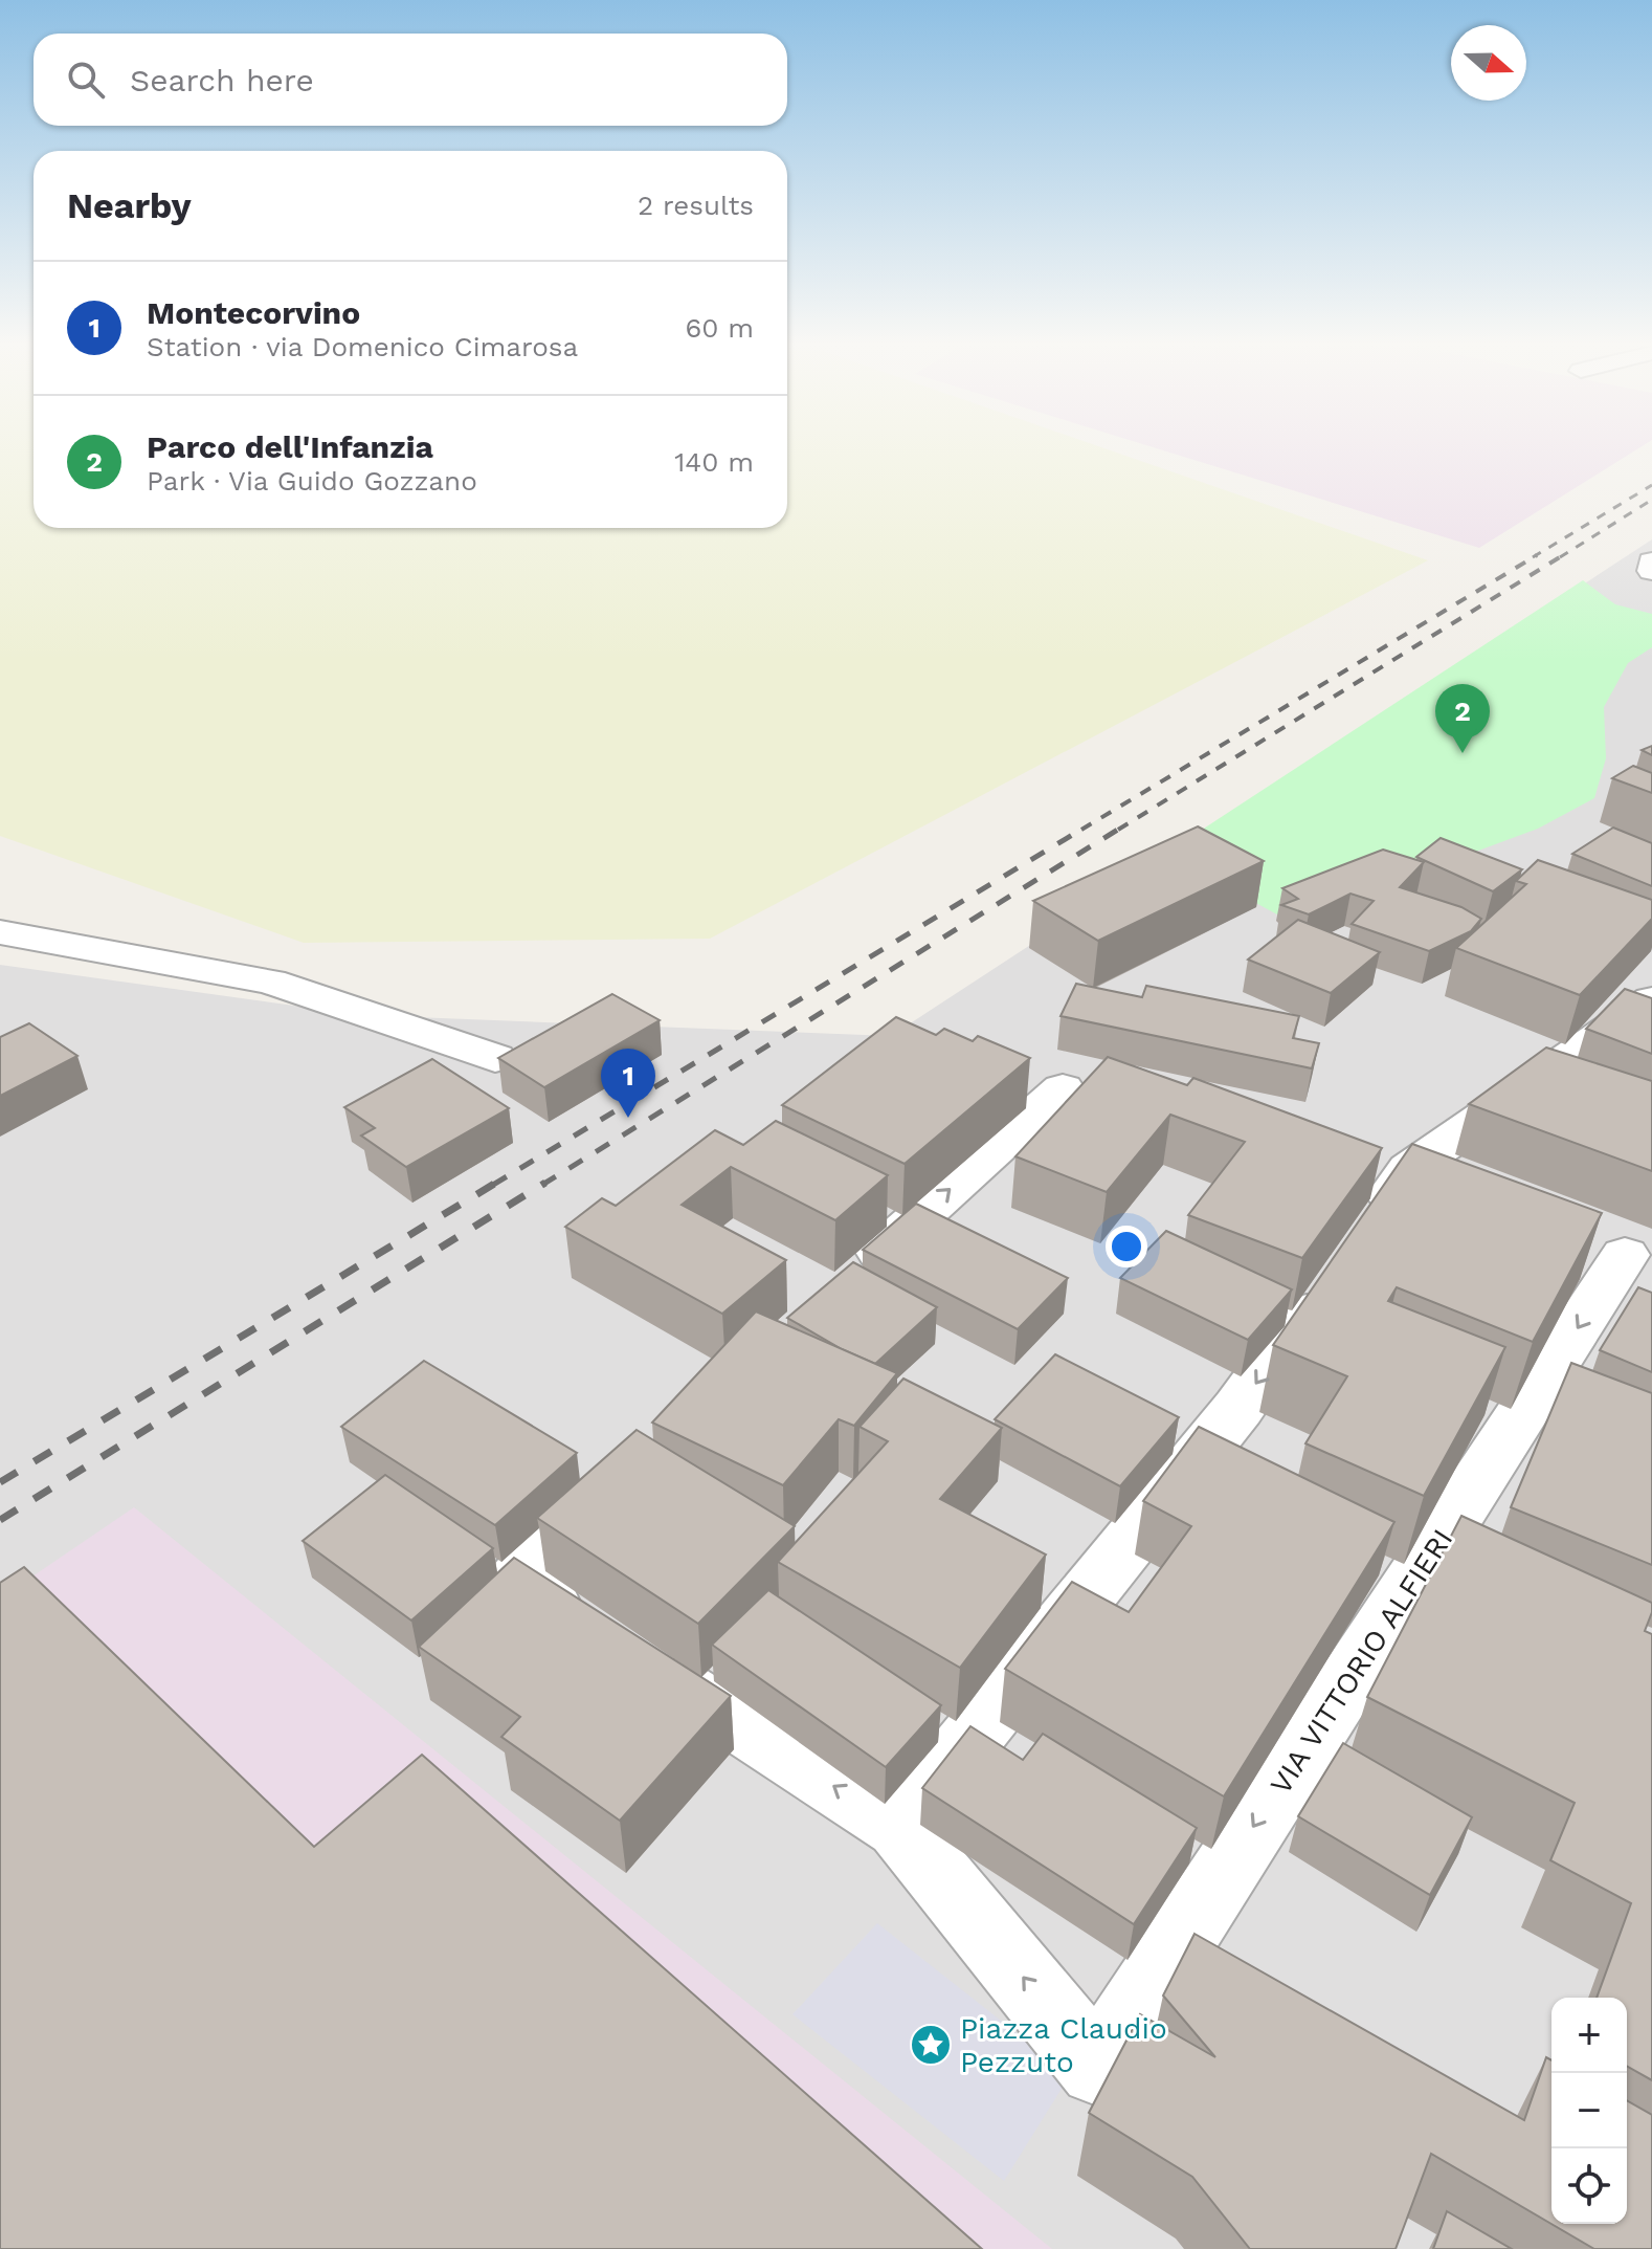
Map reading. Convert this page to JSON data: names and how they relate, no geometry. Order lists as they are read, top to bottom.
{
  "streets": {
    "street": ["VIA VITTORIO ALFIERI"]
  },
  "places": {
    "place": ["Piazza Claudio Pezzuto"]
  },
  "north": "right",
  "page": {
    "search": "Search here",
    "heading": ["Nearby", "2 results"],
    "list": [
      {
        "mark": "1",
        "name": "Montecorvino",
        "note": "Station · via Domenico Cimarosa",
        "value": "60 m"
      },
      {
        "mark": "2",
        "name": "Parco dell'Infanzia",
        "note": "Park · Via Guido Gozzano",
        "value": "140 m"
      }
    ],
    "pins": ["2", "1"],
    "map_buttons": ["+", "−"]
  }
}
